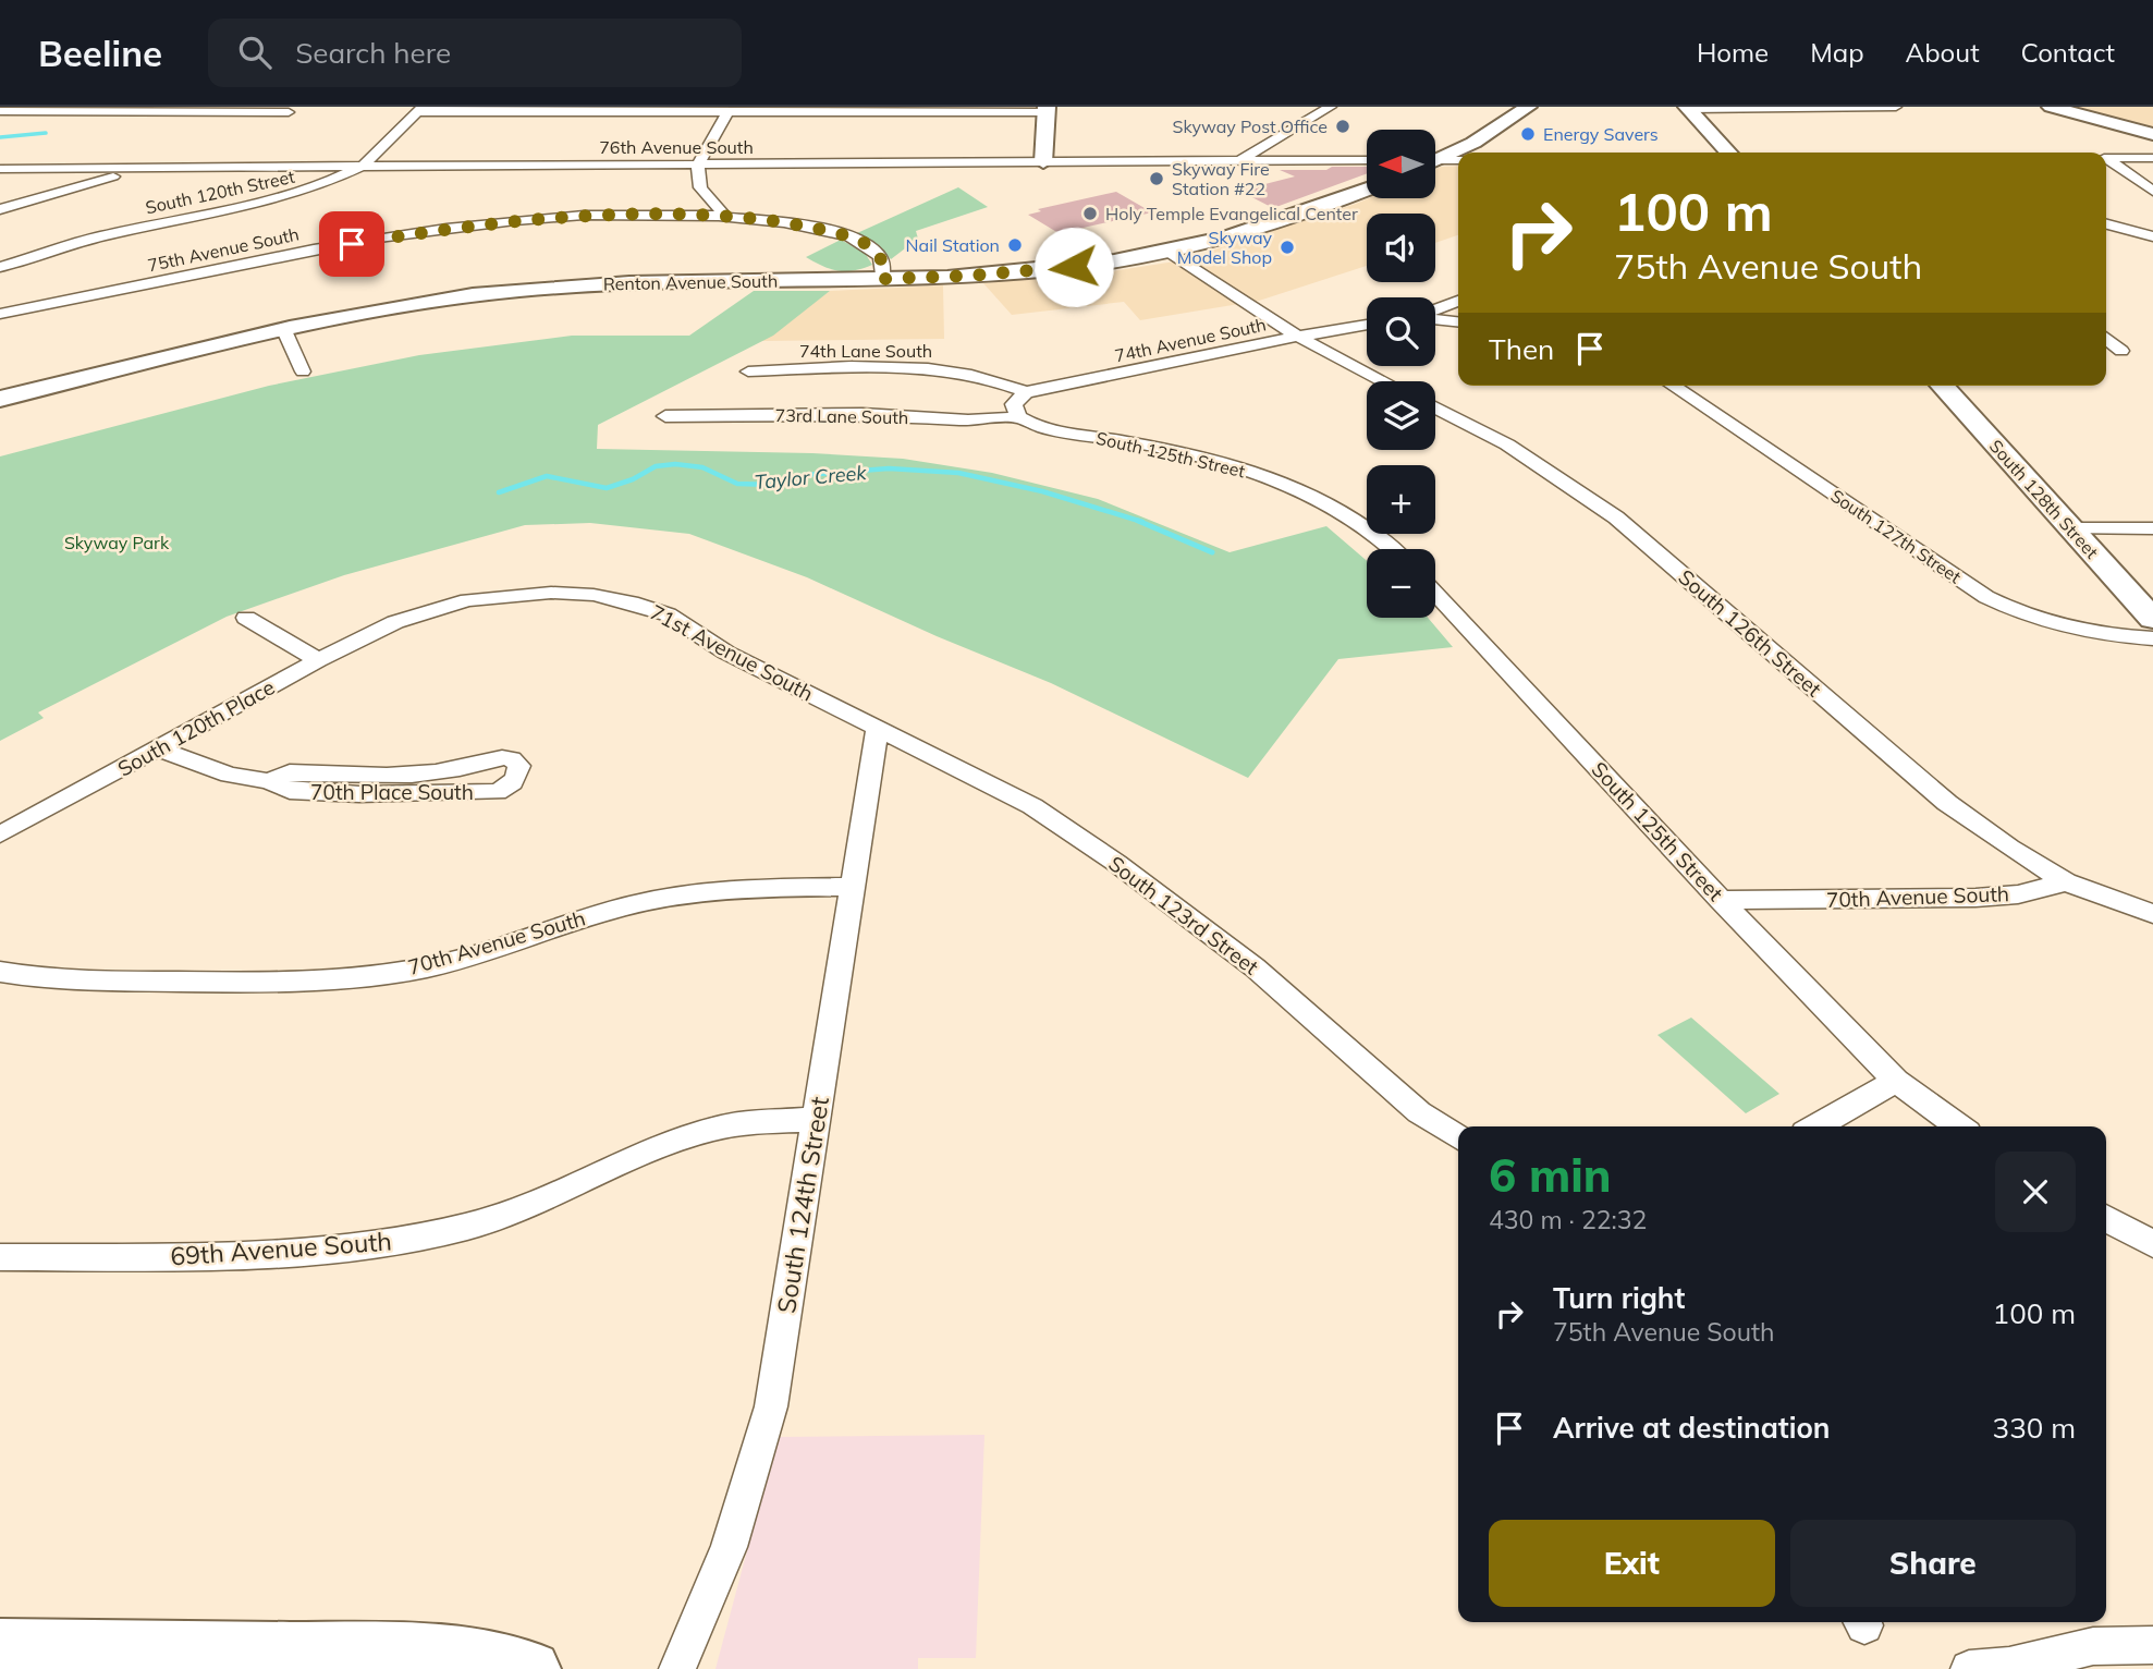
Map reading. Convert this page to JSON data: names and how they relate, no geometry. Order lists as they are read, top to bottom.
{
  "streets": {
    "main road": ["Renton Avenue South", "South 128th Street"],
    "street": [
      "76th Avenue South",
      "South 120th Street",
      "75th Avenue South",
      "74th Avenue South",
      "74th Lane South",
      "73rd Lane South",
      "South 125th Street",
      "South 127th Street",
      "South 126th Street",
      "71st Avenue South",
      "South 120th Place",
      "70th Place South",
      "70th Avenue South",
      "South 123rd Street",
      "South 124th Street",
      "69th Avenue South"
    ]
  },
  "crossings": [
    ["76th Avenue South", "South 120th Street"],
    ["75th Avenue South", "Renton Avenue South"],
    ["74th Avenue South", "74th Lane South"],
    ["74th Avenue South", "73rd Lane South"],
    ["74th Avenue South", "South 125th Street"],
    ["74th Lane South", "73rd Lane South"],
    ["74th Lane South", "South 125th Street"],
    ["73rd Lane South", "South 125th Street"],
    ["South 125th Street", "70th Avenue South"],
    ["South 126th Street", "70th Avenue South"],
    ["71st Avenue South", "South 120th Place"],
    ["71st Avenue South", "South 123rd Street"],
    ["71st Avenue South", "South 124th Street"],
    ["South 120th Place", "70th Place South"],
    ["70th Avenue South", "South 124th Street"],
    ["South 123rd Street", "South 124th Street"],
    ["South 124th Street", "69th Avenue South"]
  ],
  "water": ["Taylor Creek"],
  "parks": ["Skyway Park"],
  "places": [
    "Skyway Post Office",
    "Energy Savers",
    "Skyway Fire Station #22",
    "Holy Temple Evangelical Center",
    "Nail Station",
    "Skyway Model Shop"
  ],
  "north": "left",
  "page": {
    "header": "Beeline",
    "search": "Search here",
    "nav": [
      "Home",
      "Map",
      "About",
      "Contact"
    ],
    "map_buttons": ["+", "−"],
    "turn": ["100 m", "75th Avenue South"],
    "then": "Then",
    "heading": ["6 min", "430 m · 22:32"],
    "list": [
      {
        "name": "Turn right",
        "note": "75th Avenue South",
        "value": "100 m"
      },
      {
        "name": "Arrive at destination",
        "value": "330 m"
      }
    ],
    "buttons": ["Exit", "Share"]
  }
}
